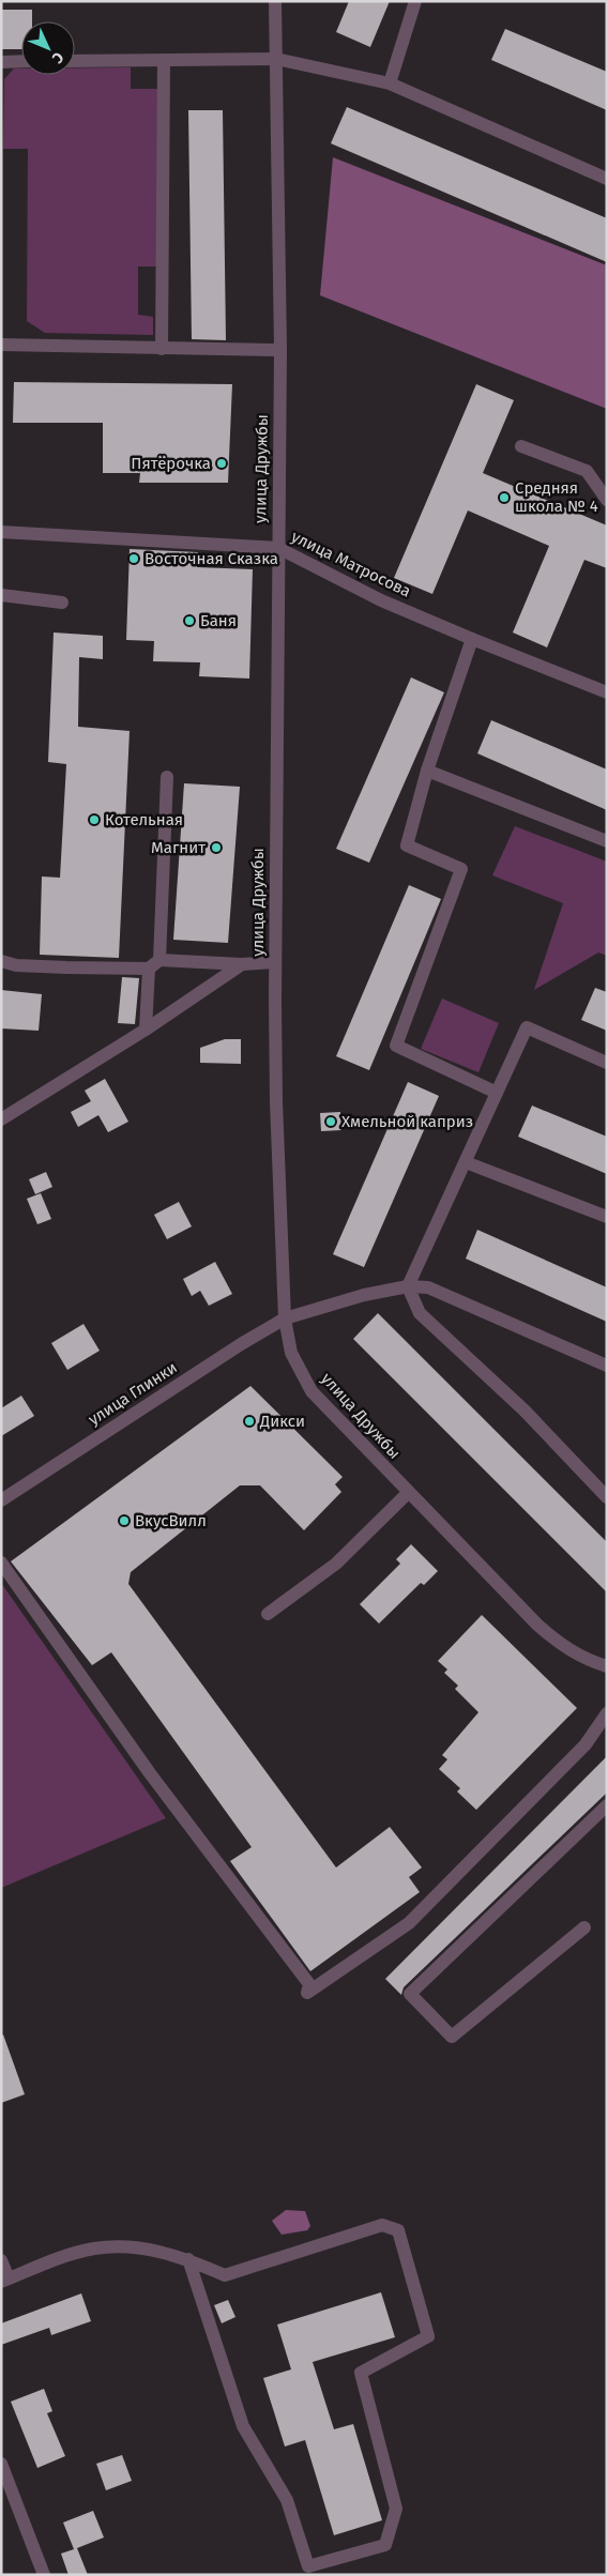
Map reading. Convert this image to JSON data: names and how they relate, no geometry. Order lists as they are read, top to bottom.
{
  "streets": {
    "street": ["улица Дружбы", "улица Матросова", "улица Глинки"]
  },
  "crossings": [
    ["улица Дружбы", "улица Матросова"],
    ["улица Дружбы", "улица Глинки"]
  ],
  "places": [
    "Пятёрочка",
    "Средняя школа № 4",
    "Восточная Сказка",
    "Баня",
    "Котельная",
    "Магнит",
    "Хмельной каприз",
    "Дикси",
    "ВкусВилл"
  ],
  "north": "bottom right"
}
